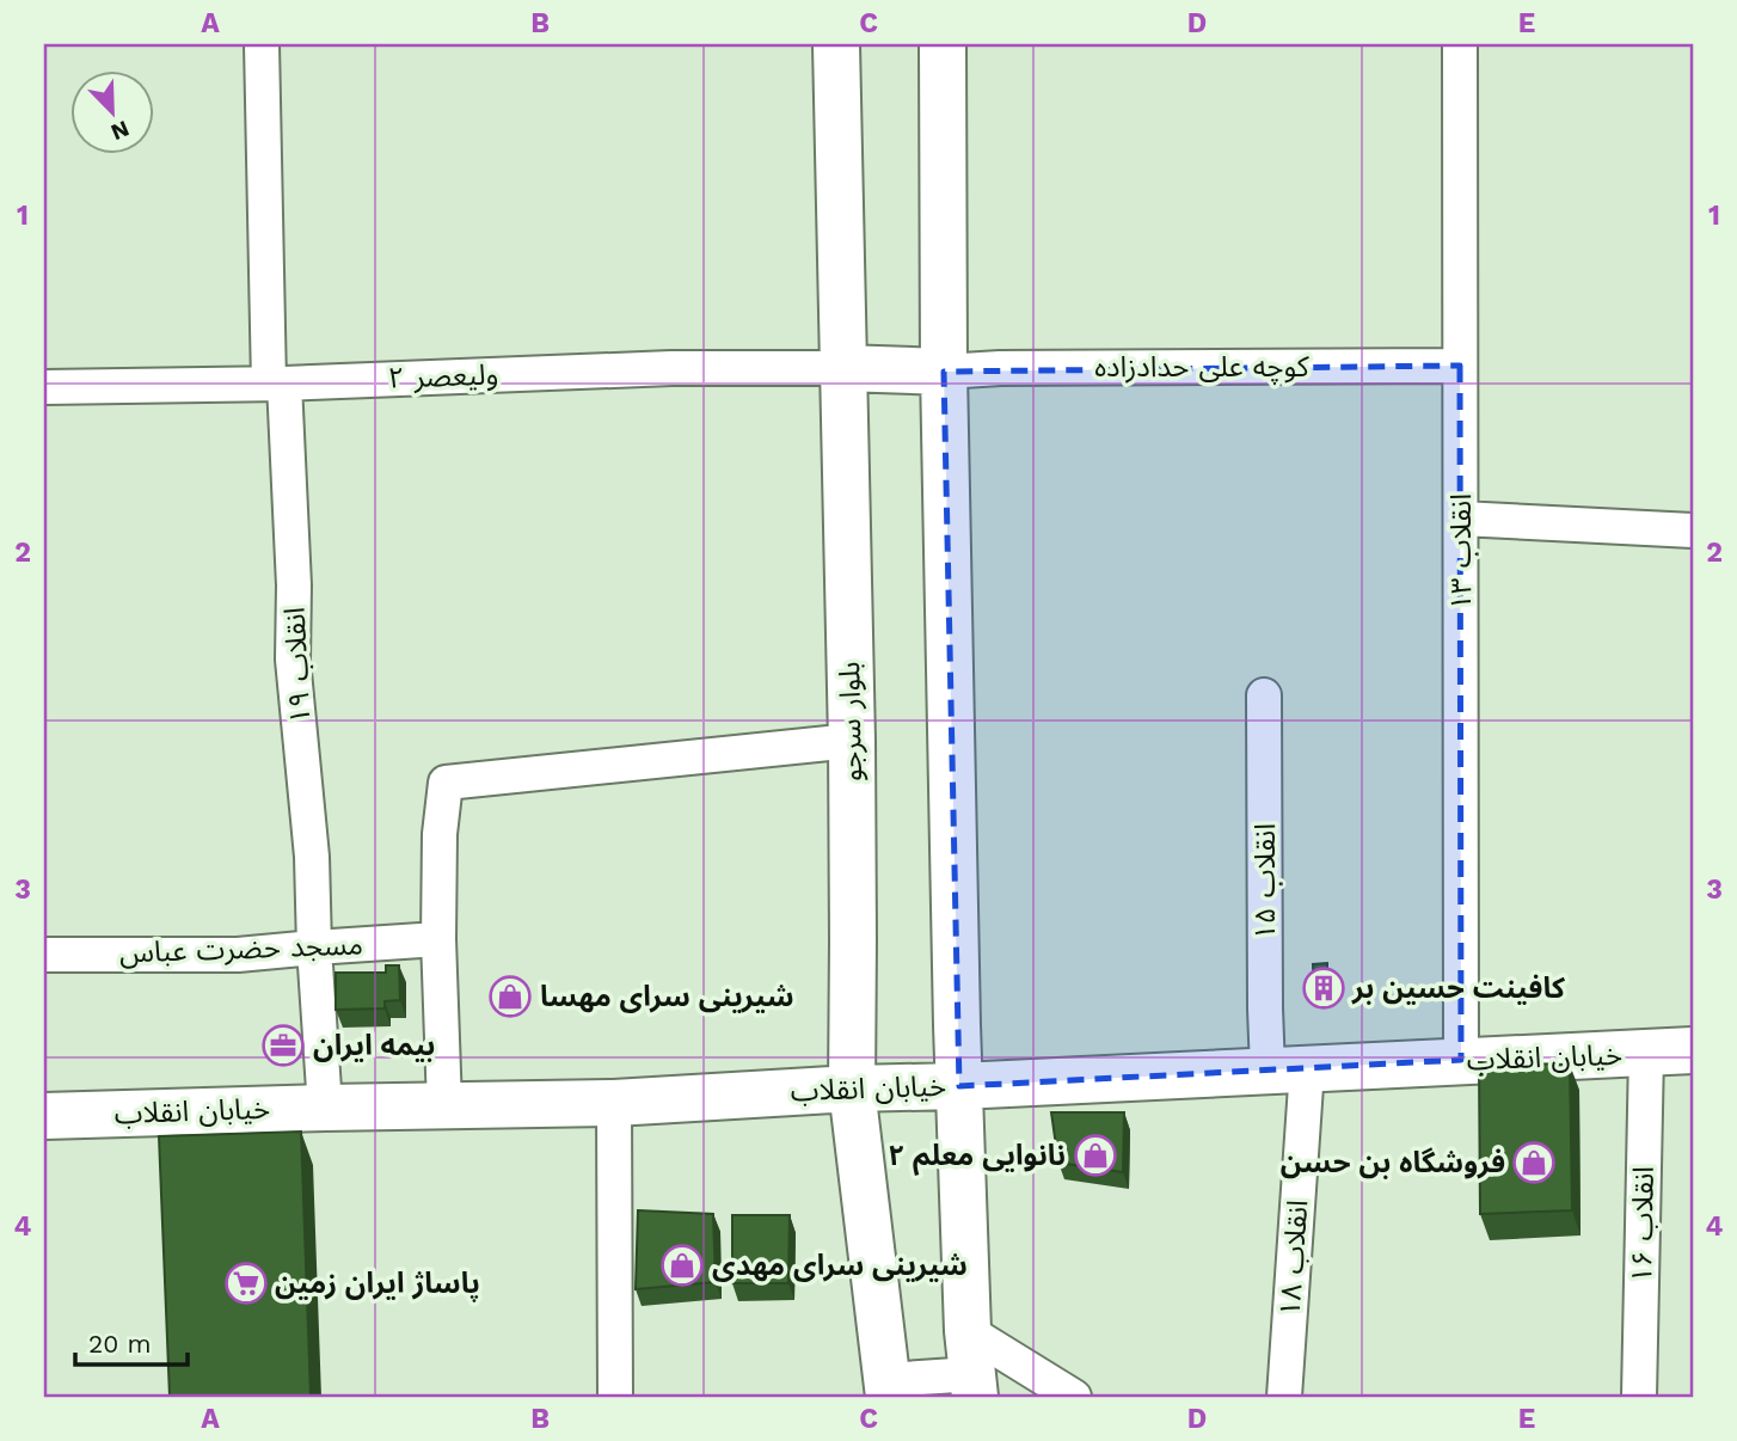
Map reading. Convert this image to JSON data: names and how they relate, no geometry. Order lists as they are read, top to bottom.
{
  "streets": {
    "street": [
      "کوچه علی حدادزاده",
      "ولیعصر ۲",
      "انقلاب ۱۳",
      "انقلاب ۱۹",
      "بلوار سرجو",
      "انقلاب ۱۵",
      "مسجد حضرت عباس",
      "خیابان انقلاب",
      "انقلاب ۱۶",
      "انقلاب ۱۸"
    ]
  },
  "crossings": [
    ["کوچه علی حدادزاده", "انقلاب ۱۳"],
    ["ولیعصر ۲", "انقلاب ۱۹"],
    ["ولیعصر ۲", "بلوار سرجو"],
    ["انقلاب ۱۳", "خیابان انقلاب"],
    ["انقلاب ۱۹", "مسجد حضرت عباس"],
    ["انقلاب ۱۹", "خیابان انقلاب"],
    ["بلوار سرجو", "خیابان انقلاب"],
    ["انقلاب ۱۵", "خیابان انقلاب"],
    ["انقلاب ۱۵", "انقلاب ۱۸"],
    ["خیابان انقلاب", "انقلاب ۱۶"],
    ["خیابان انقلاب", "انقلاب ۱۸"]
  ],
  "places": {
    "building": ["کافینت حسین بر"],
    "shop": [
      "شیرینی سرای مهسا",
      "نانوایی معلم ۲",
      "فروشگاه بن حسن",
      "شیرینی سرای مهدی"
    ],
    "office": ["بیمه ایران"],
    "supermarket": ["پاساژ ایران زمین"]
  },
  "scale_bar": "20 m",
  "north": "bottom right",
  "grid": {
    "columns": [
      "A",
      "B",
      "C",
      "D",
      "E"
    ],
    "rows": [
      "1",
      "2",
      "3",
      "4"
    ]
  }
}
